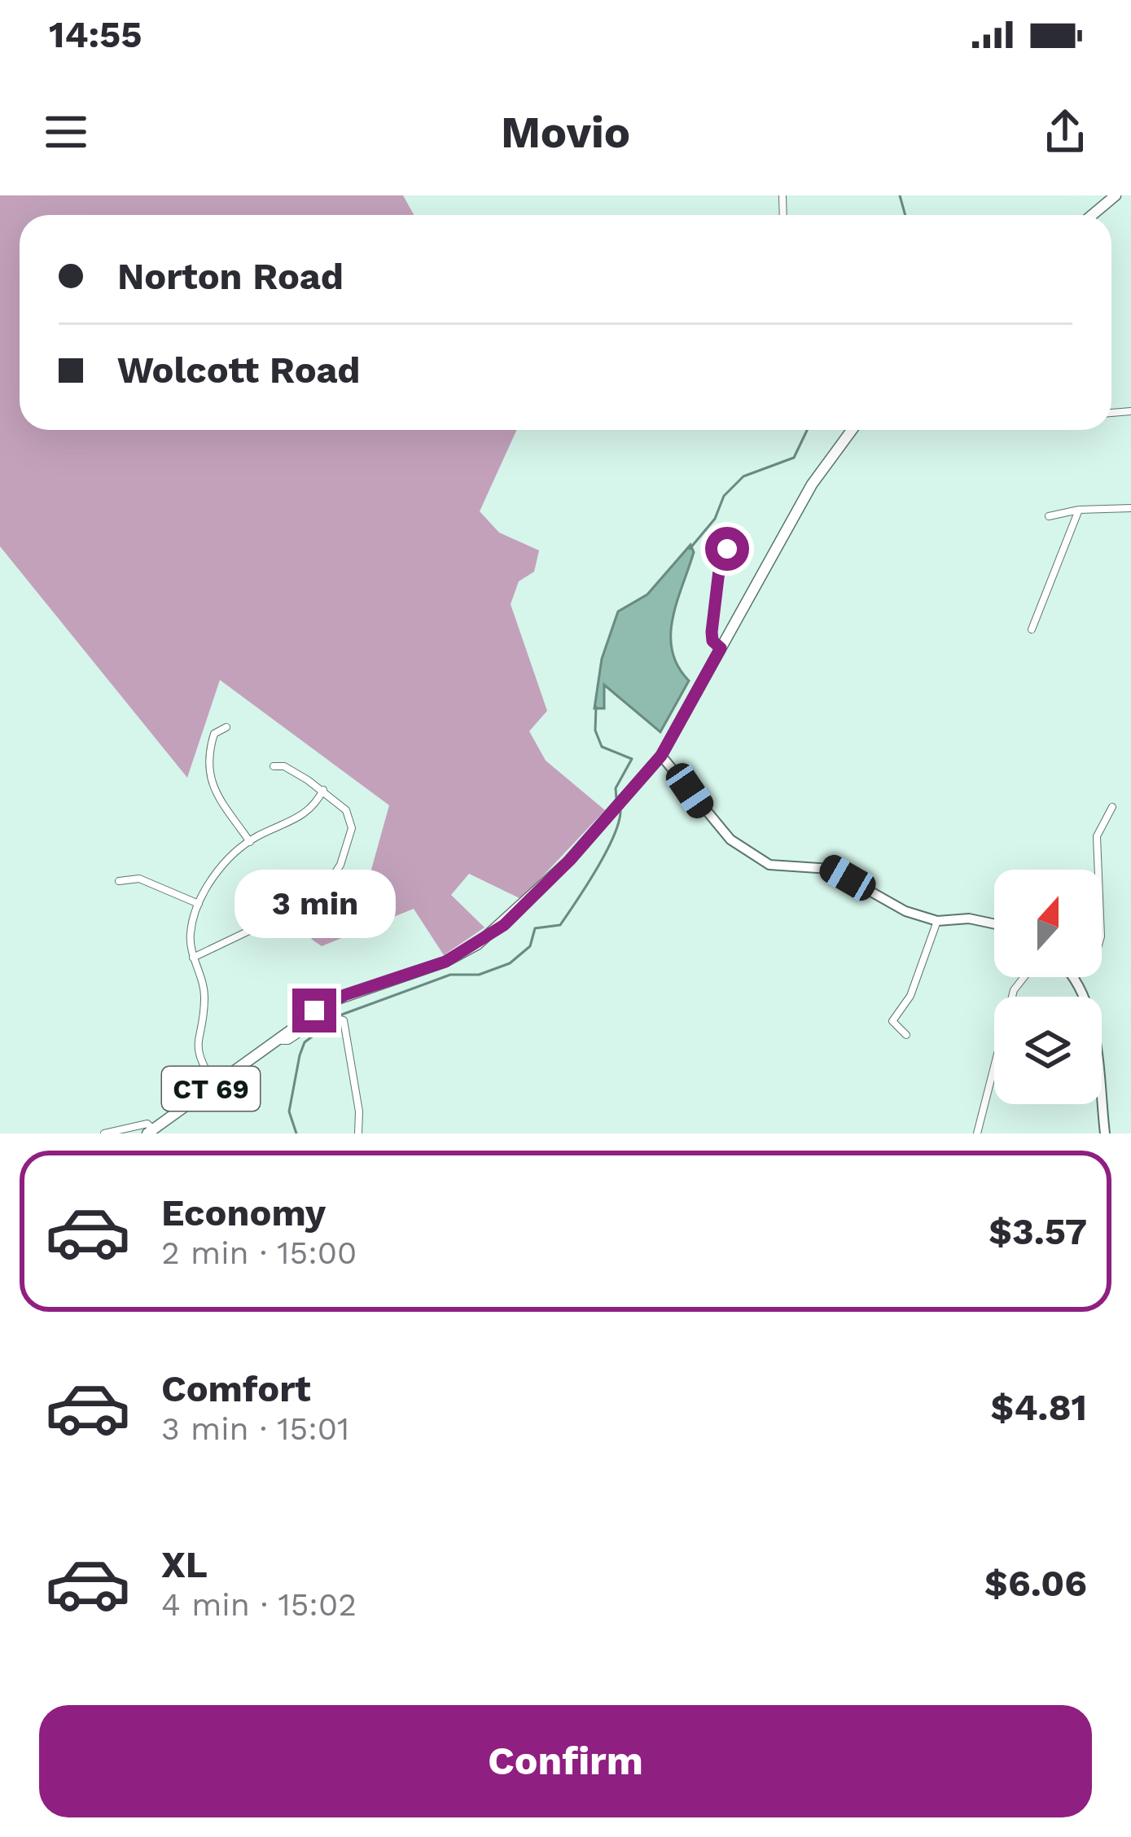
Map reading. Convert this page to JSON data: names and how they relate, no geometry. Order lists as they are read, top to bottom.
{
  "streets": {
    "main road": ["CT 69"]
  },
  "north": "top",
  "page": {
    "status": "14:55",
    "header": "Movio",
    "banner": ["Norton Road", "Wolcott Road"],
    "bubble": "3 min",
    "list": [
      {
        "name": "Economy",
        "note": "2 min · 15:00",
        "value": "$3.57"
      },
      {
        "name": "Comfort",
        "note": "3 min · 15:01",
        "value": "$4.81"
      },
      {
        "name": "XL",
        "note": "4 min · 15:02",
        "value": "$6.06"
      }
    ],
    "buttons": "Confirm"
  }
}
